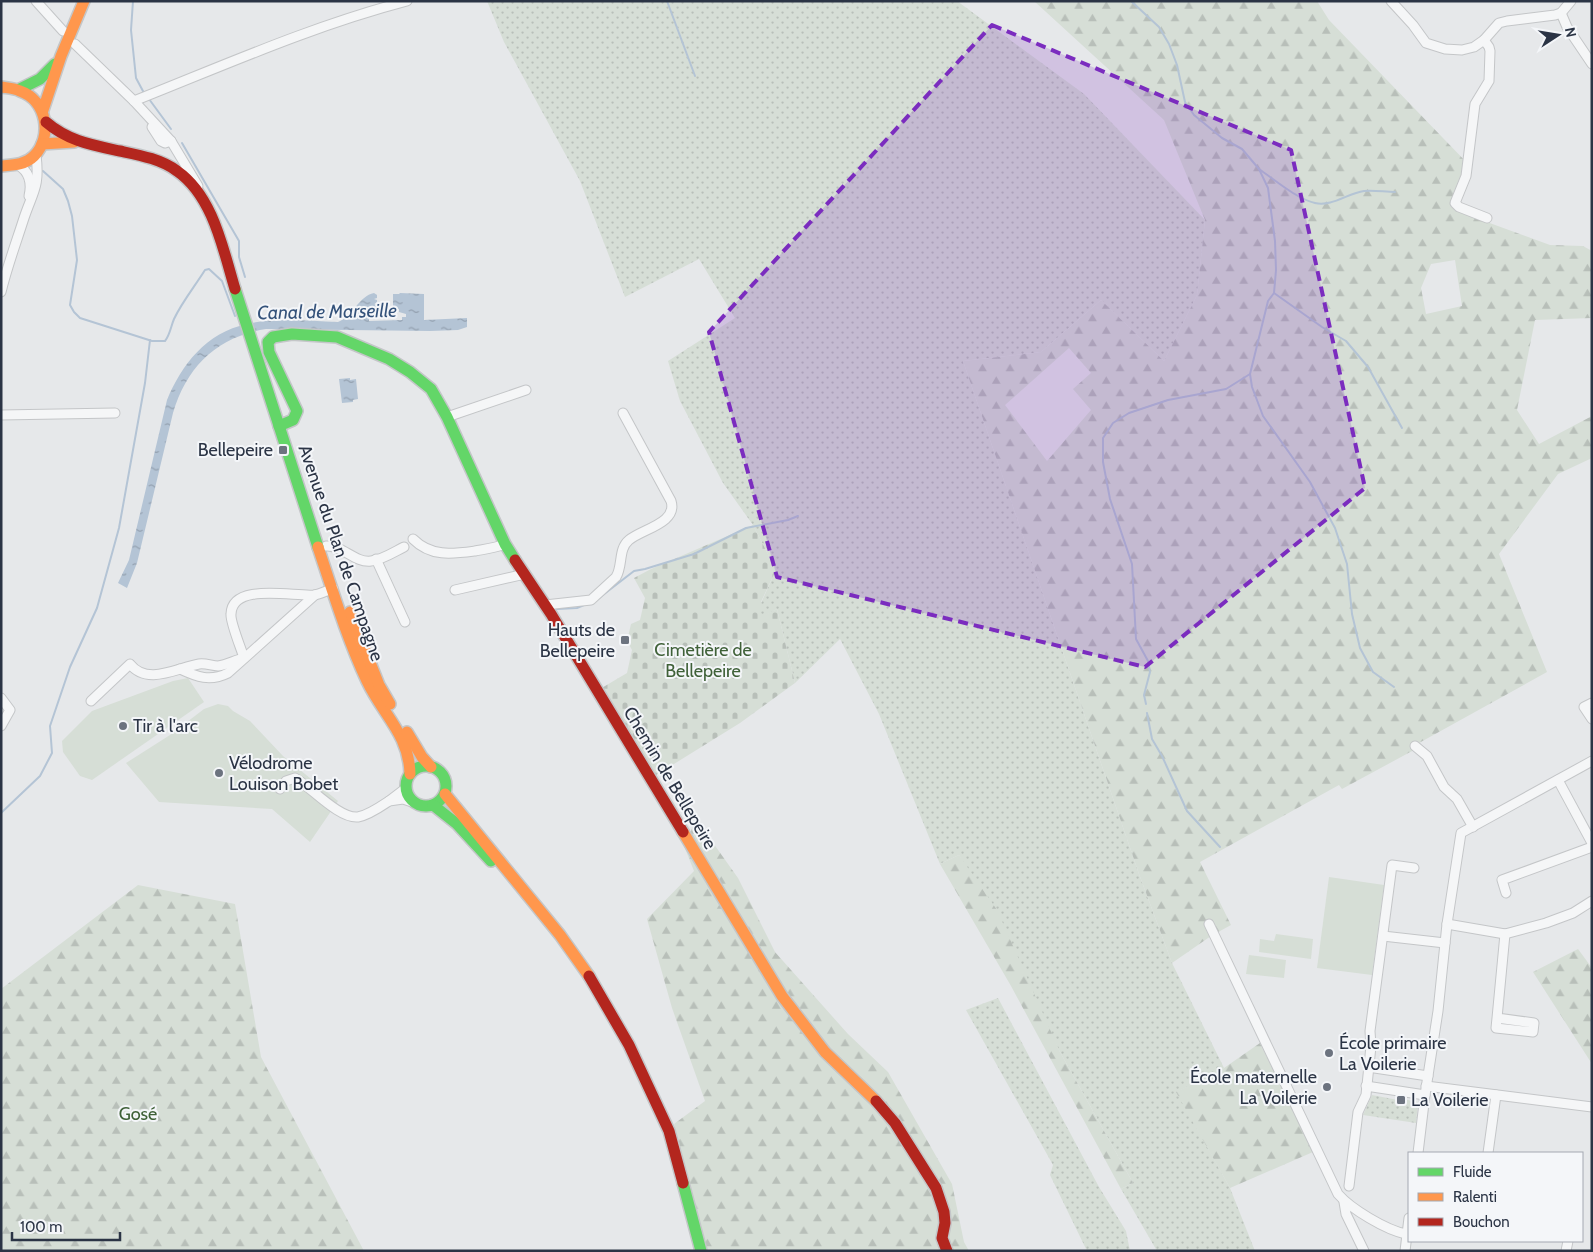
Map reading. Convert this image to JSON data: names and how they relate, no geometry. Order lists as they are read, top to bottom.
{
  "streets": {
    "main road": ["Avenue du Plan de Campagne", "Chemin de Bellepeire"]
  },
  "crossings": [
    ["Avenue du Plan de Campagne", "Chemin de Bellepeire"]
  ],
  "water": ["Canal de Marseille"],
  "parks": ["Cimetière de Bellepeire", "Gosé"],
  "places": {
    "transit": ["Bellepeire", "Hauts de Bellepeire", "La Voilerie"],
    "other": [
      "Tir à l'arc",
      "Vélodrome Louison Bobet",
      "École primaire La Voilerie",
      "École maternelle La Voilerie"
    ]
  },
  "legend": ["Fluide", "Ralenti", "Bouchon"],
  "scale_bar": "100 m",
  "north": "right"
}
